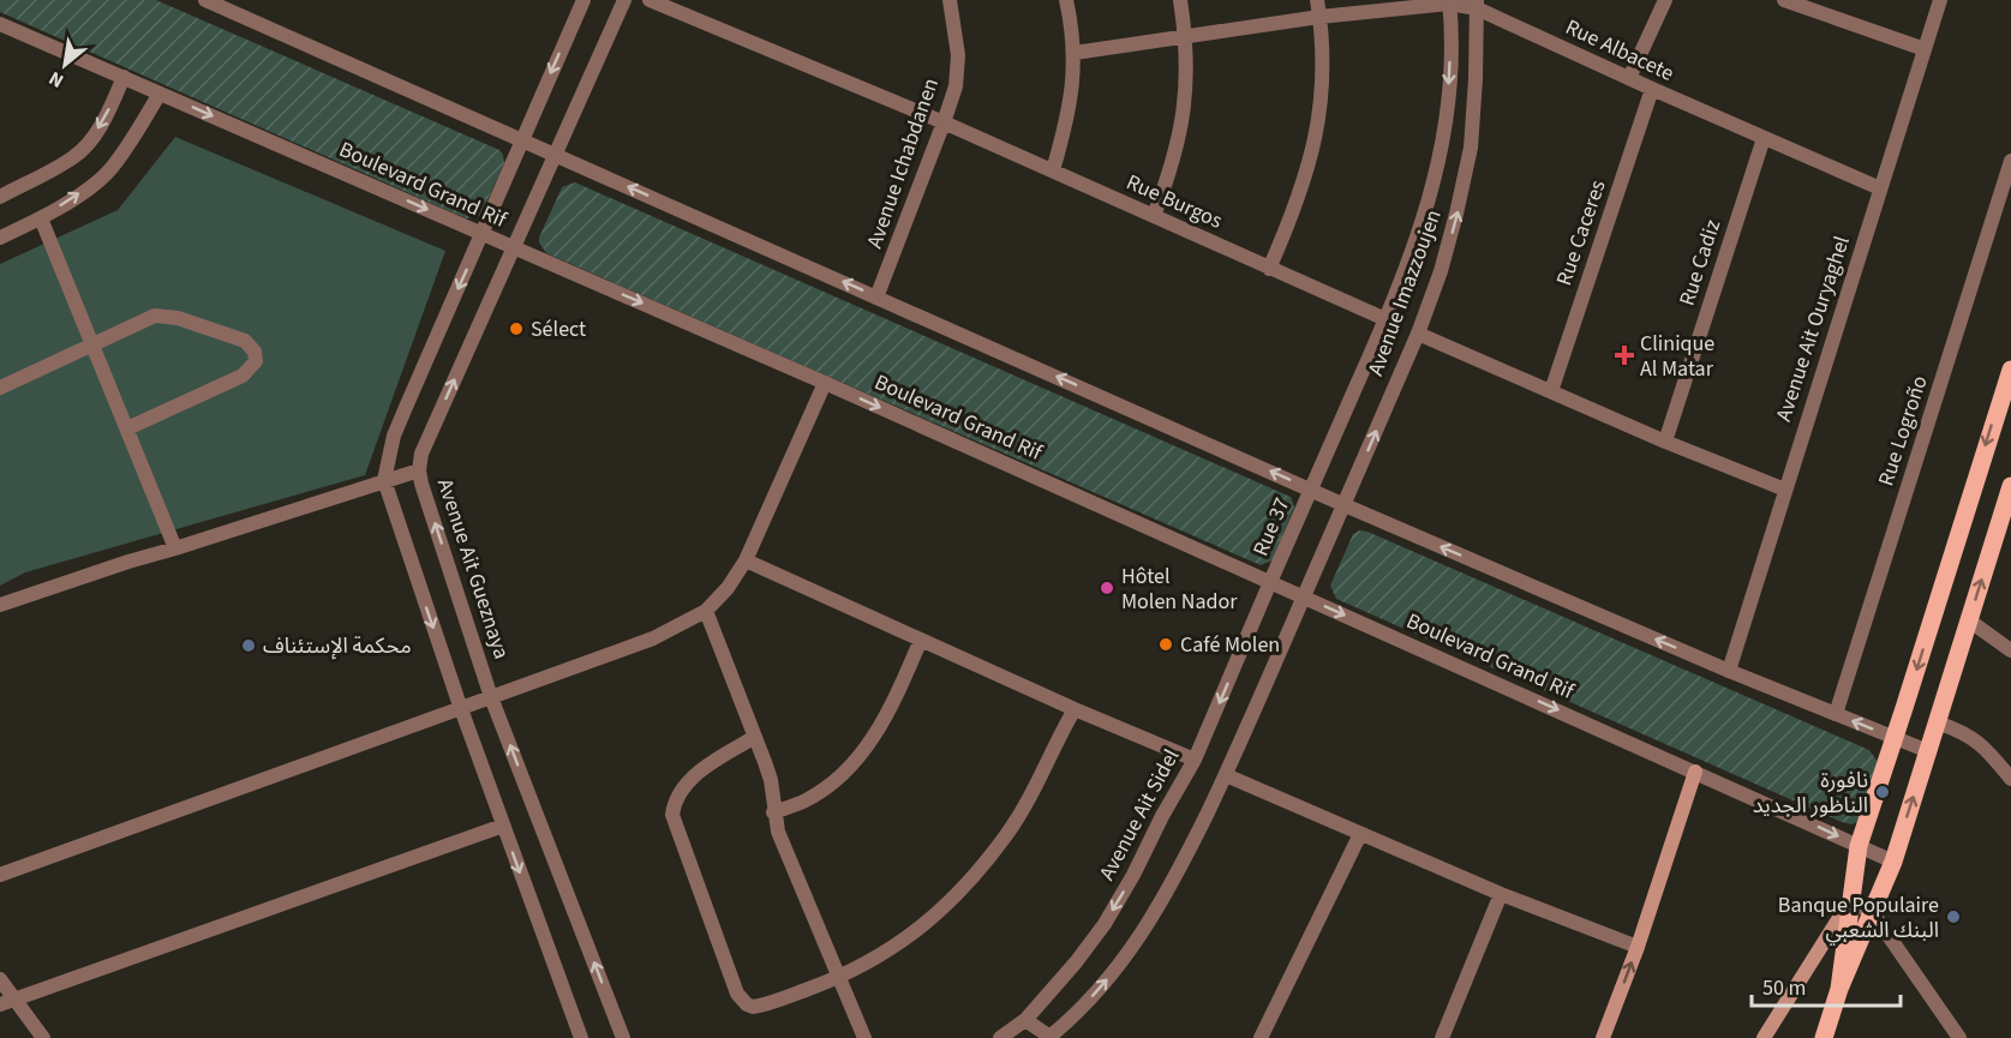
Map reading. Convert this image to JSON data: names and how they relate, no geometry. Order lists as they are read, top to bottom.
{
  "streets": {
    "street": [
      "Rue Albacete",
      "Avenue Ichabdanen",
      "Boulevard Grand Rif",
      "Rue Burgos",
      "Rue Caceres",
      "Rue Cadiz",
      "Avenue Imazzoujen",
      "Avenue Ait Ouryaghel",
      "Rue Logroño",
      "Rue 37",
      "Avenue Ait Gueznaya",
      "Avenue Ait Sidel"
    ]
  },
  "crossings": [
    ["Rue Albacete", "Rue Caceres"],
    ["Rue Albacete", "Rue Cadiz"],
    ["Rue Albacete", "Avenue Imazzoujen"],
    ["Rue Albacete", "Avenue Ait Ouryaghel"],
    ["Avenue Ichabdanen", "Rue Burgos"],
    ["Boulevard Grand Rif", "Rue 37"],
    ["Boulevard Grand Rif", "Avenue Ait Gueznaya"],
    ["Boulevard Grand Rif", "Avenue Ait Sidel"],
    ["Rue Burgos", "Avenue Imazzoujen"],
    ["Avenue Imazzoujen", "Rue 37"],
    ["Rue 37", "Avenue Ait Sidel"]
  ],
  "places": {
    "other": [
      "Sélect",
      "Hôtel Molen Nador",
      "Café Molen",
      "محكمة الإستئناف",
      "نافورة الناظور الجديد",
      "Banque Populaire البنك الشعبي"
    ],
    "health": ["Clinique Al Matar"]
  },
  "scale_bar": "50 m",
  "north": "bottom left"
}
